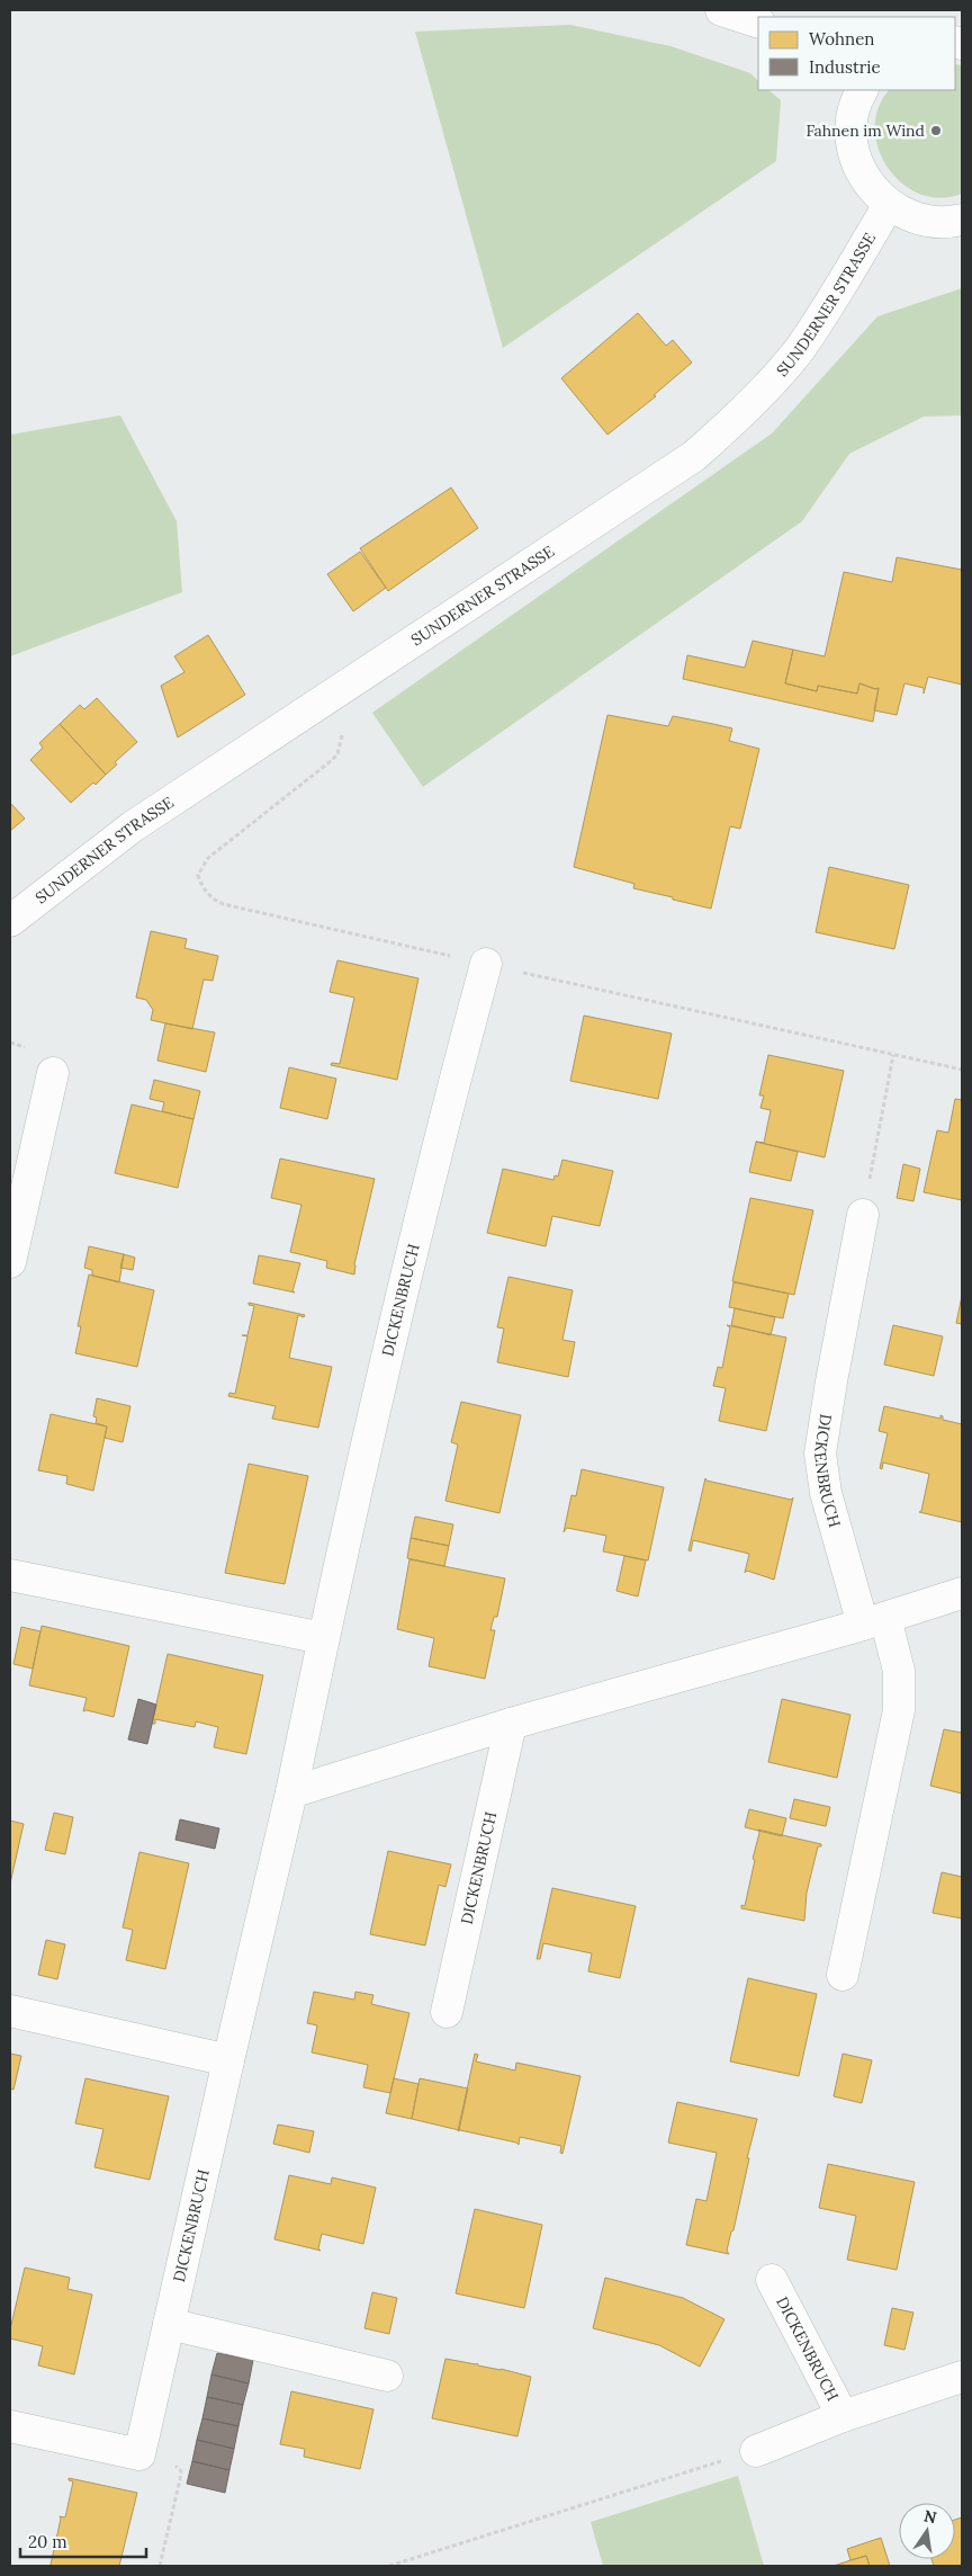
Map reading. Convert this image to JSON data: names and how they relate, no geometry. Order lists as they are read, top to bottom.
{
  "streets": {
    "street": ["SUNDERNER STRASSE", "DICKENBRUCH"]
  },
  "places": ["Fahnen im Wind"],
  "legend": ["Wohnen", "Industrie"],
  "scale_bar": "20 m",
  "north": "top"
}
